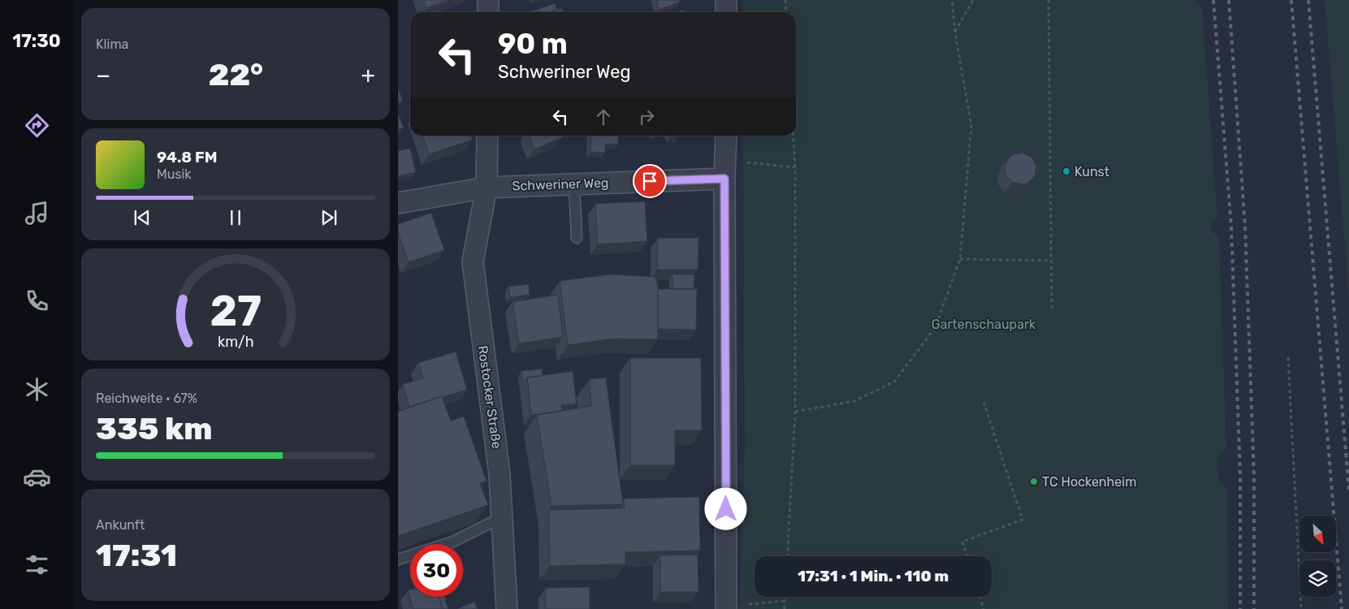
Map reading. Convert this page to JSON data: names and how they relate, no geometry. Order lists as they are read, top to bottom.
{
  "streets": {
    "street": ["Schweriner Weg", "Rostocker Straße"]
  },
  "crossings": [
    ["Schweriner Weg", "Rostocker Straße"]
  ],
  "parks": ["Gartenschaupark"],
  "places": ["Kunst", "TC Hockenheim"],
  "north": "bottom right",
  "page": {
    "tabs": "17:30",
    "tile": [
      "Klima",
      ["Reichweite · 67%", "335 km"],
      ["Ankunft", "17:31"]
    ],
    "turn": ["90 m", "Schweriner Weg"],
    "heat": ["−", "22°", "+"],
    "song": ["94.8 FM", "Musik"],
    "limit": "30",
    "trip": "17:31 · 1 Min. · 110 m",
    "gauge": ["27", "km/h"]
  }
}
